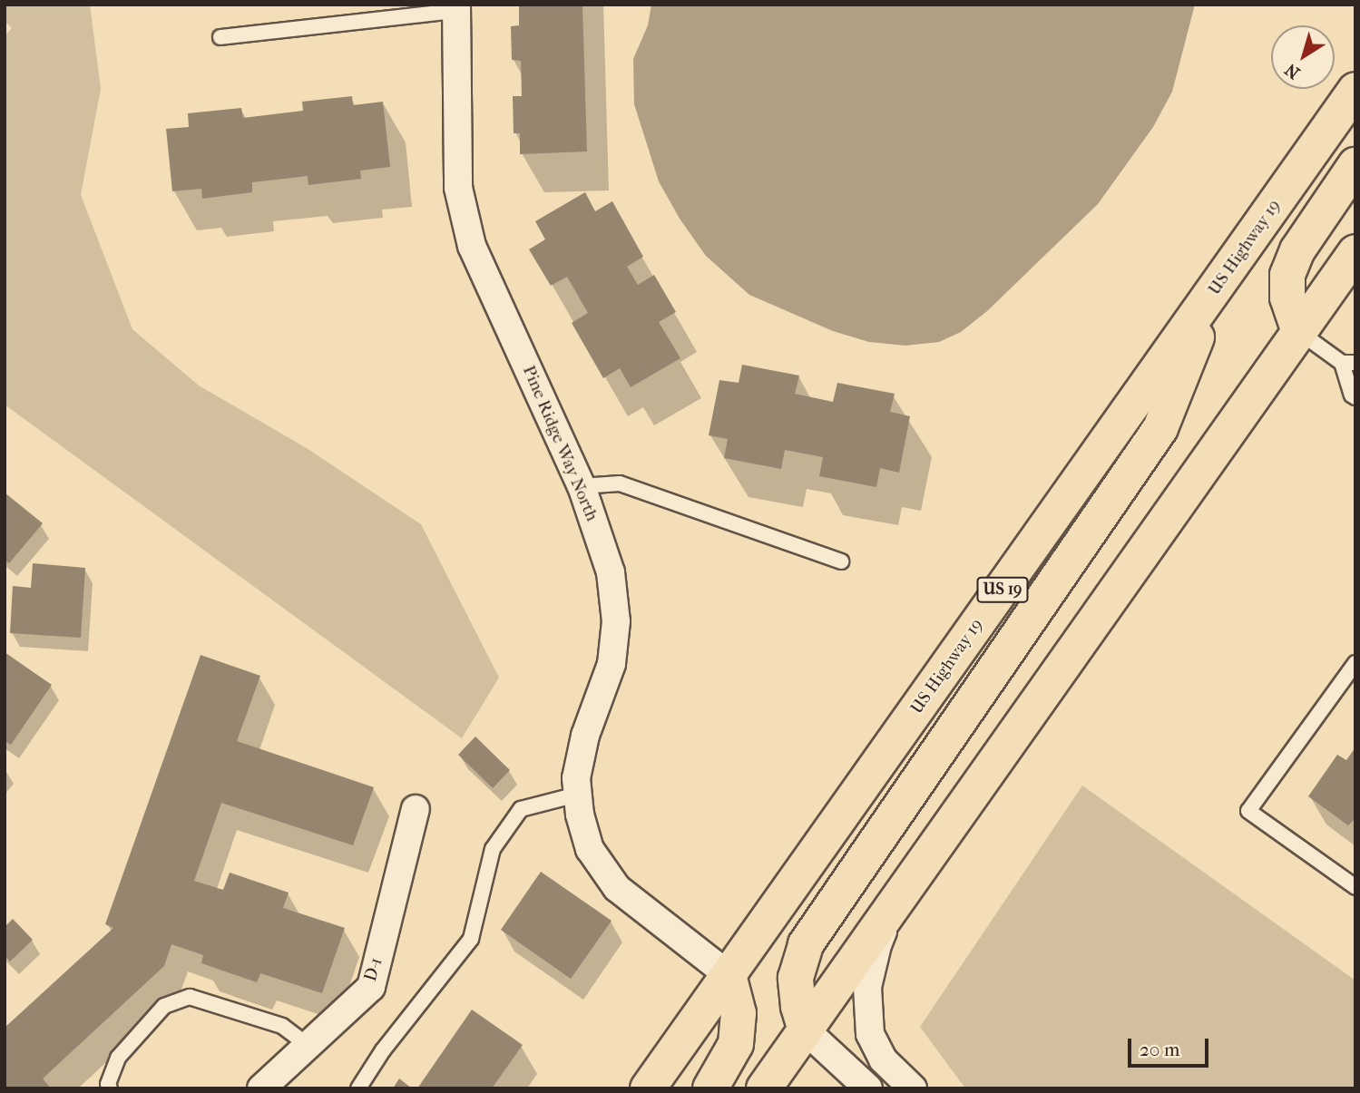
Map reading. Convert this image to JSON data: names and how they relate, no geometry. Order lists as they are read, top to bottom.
{
  "streets": {
    "highway": ["US Highway 19", "US 19"],
    "street": ["Pine Ridge Way North", "D-1"]
  },
  "crossings": [
    ["US Highway 19", "Pine Ridge Way North"]
  ],
  "scale_bar": "20 m",
  "north": "bottom left"
}
